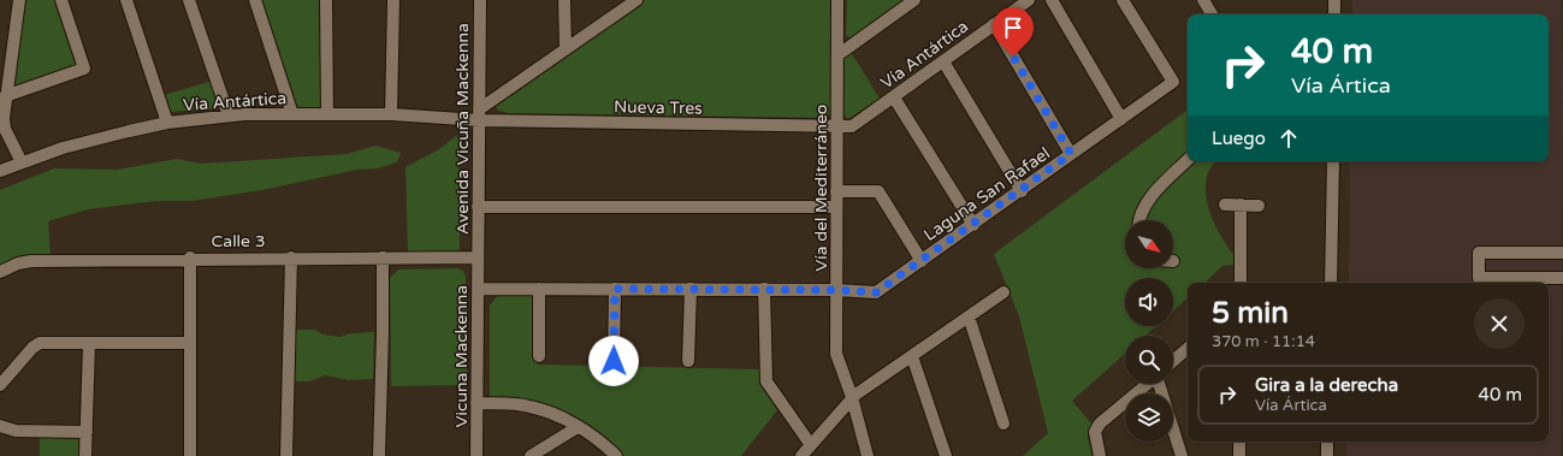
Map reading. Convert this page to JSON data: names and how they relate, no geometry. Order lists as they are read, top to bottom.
{
  "streets": {
    "street": [
      "Vía Antártica",
      "Nueva Tres",
      "Avenida Vicuña Mackenna",
      "Vía del Mediterráneo",
      "Laguna San Rafael",
      "Calle 3",
      "Vicuna Mackenna"
    ]
  },
  "crossings": [
    ["Vía Antártica", "Nueva Tres"],
    ["Vía Antártica", "Avenida Vicuña Mackenna"],
    ["Vía Antártica", "Vía del Mediterráneo"],
    ["Nueva Tres", "Avenida Vicuña Mackenna"],
    ["Nueva Tres", "Vía del Mediterráneo"],
    ["Avenida Vicuña Mackenna", "Calle 3"],
    ["Avenida Vicuña Mackenna", "Vicuna Mackenna"],
    ["Vía del Mediterráneo", "Laguna San Rafael"],
    ["Laguna San Rafael", "Vicuna Mackenna"],
    ["Calle 3", "Vicuna Mackenna"]
  ],
  "north": "bottom right",
  "page": {
    "turn": ["40 m", "Vía Ártica"],
    "then": "Luego",
    "heading": ["5 min", "370 m · 11:14"],
    "list": [
      {
        "name": "Gira a la derecha",
        "note": "Vía Ártica",
        "value": "40 m"
      }
    ]
  }
}
